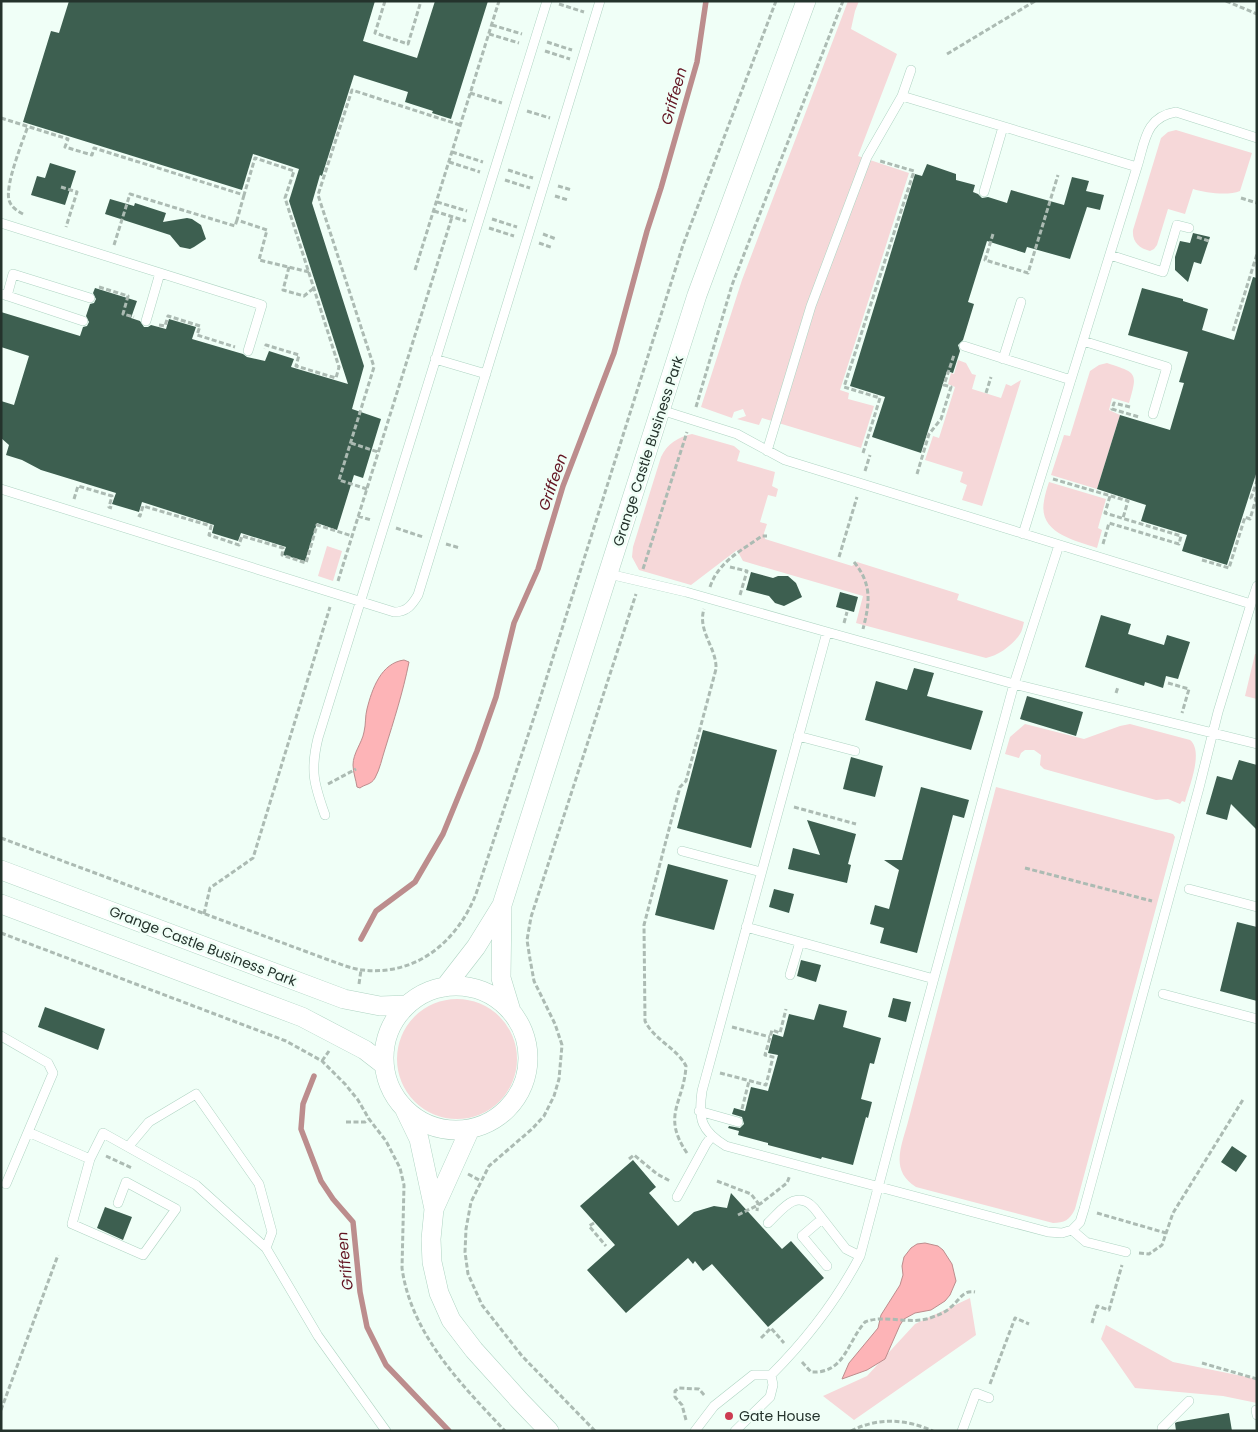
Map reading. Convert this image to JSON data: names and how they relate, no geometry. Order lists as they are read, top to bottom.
{
  "streets": {
    "street": ["Grange Castle Business Park"]
  },
  "water": ["Griffeen"],
  "places": ["Gate House"]
}
